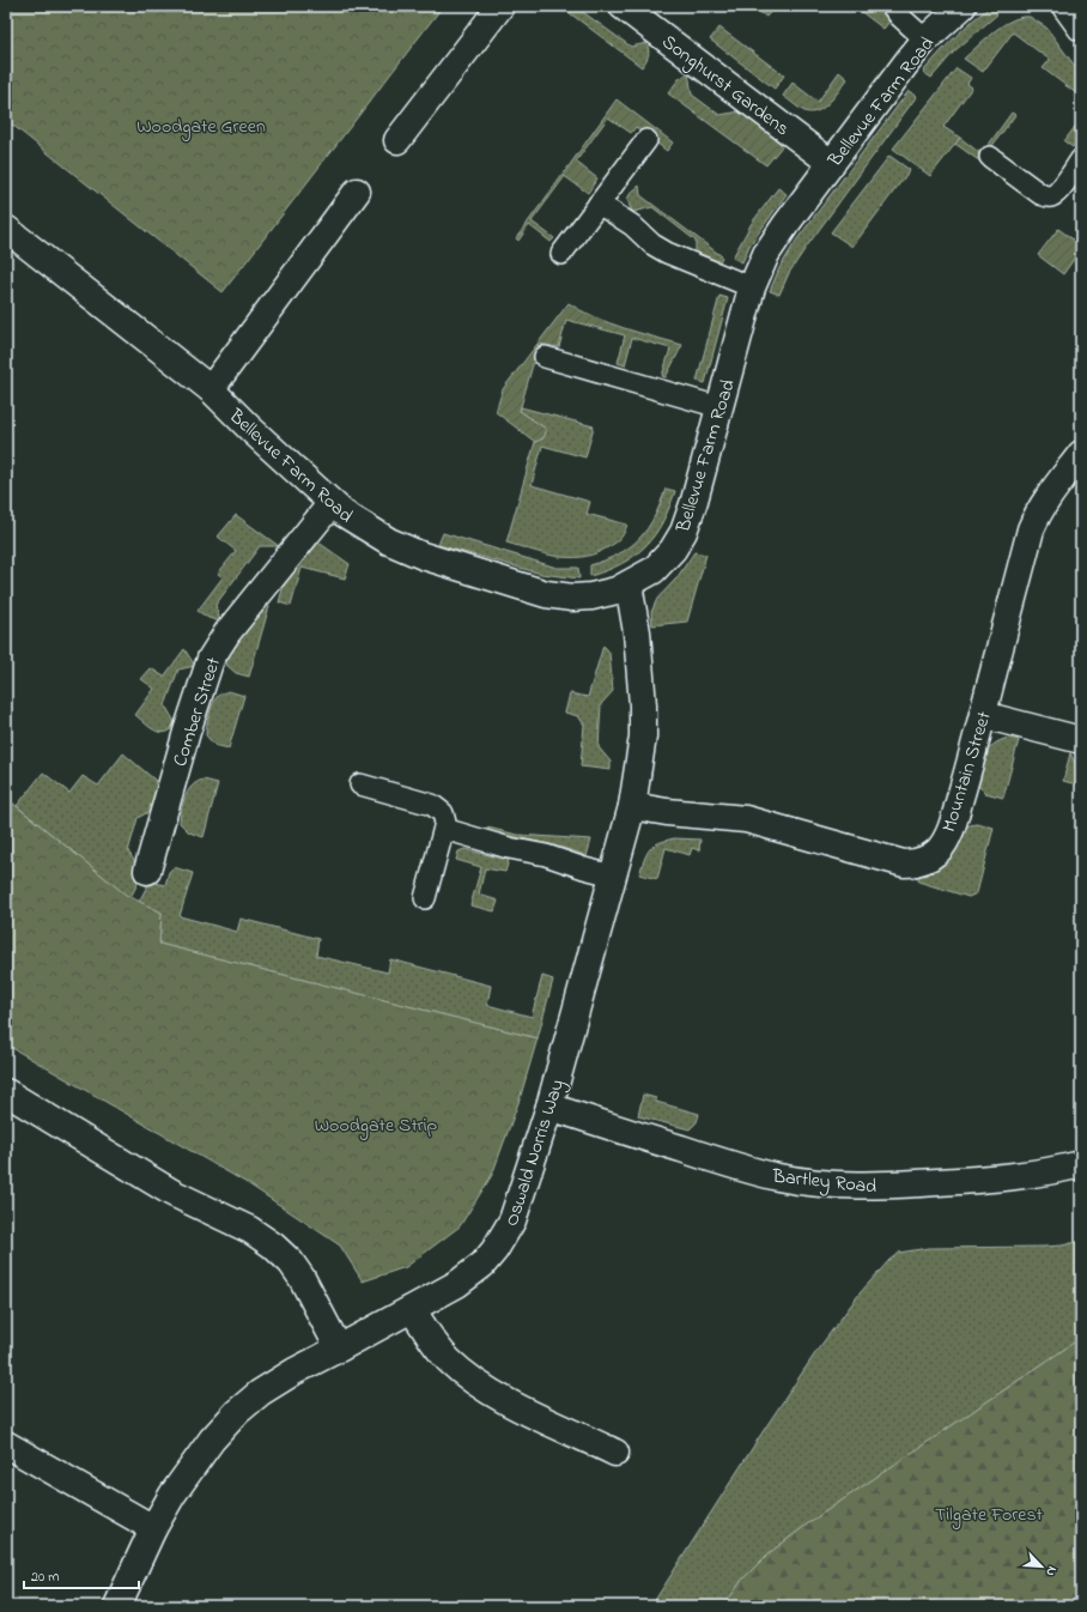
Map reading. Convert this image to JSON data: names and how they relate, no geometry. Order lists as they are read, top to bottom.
{
  "streets": {
    "street": [
      "Songhurst Gardens",
      "Bellevue Farm Road",
      "Comber Street",
      "Mountain Street",
      "Oswald Norris Way",
      "Bartley Road"
    ]
  },
  "crossings": [
    ["Songhurst Gardens", "Bellevue Farm Road"],
    ["Bellevue Farm Road", "Comber Street"],
    ["Bellevue Farm Road", "Oswald Norris Way"],
    ["Mountain Street", "Oswald Norris Way"],
    ["Oswald Norris Way", "Bartley Road"]
  ],
  "parks": ["Woodgate Green", "Woodgate Strip", "Tilgate Forest"],
  "scale_bar": "20 m",
  "north": "bottom right"
}
